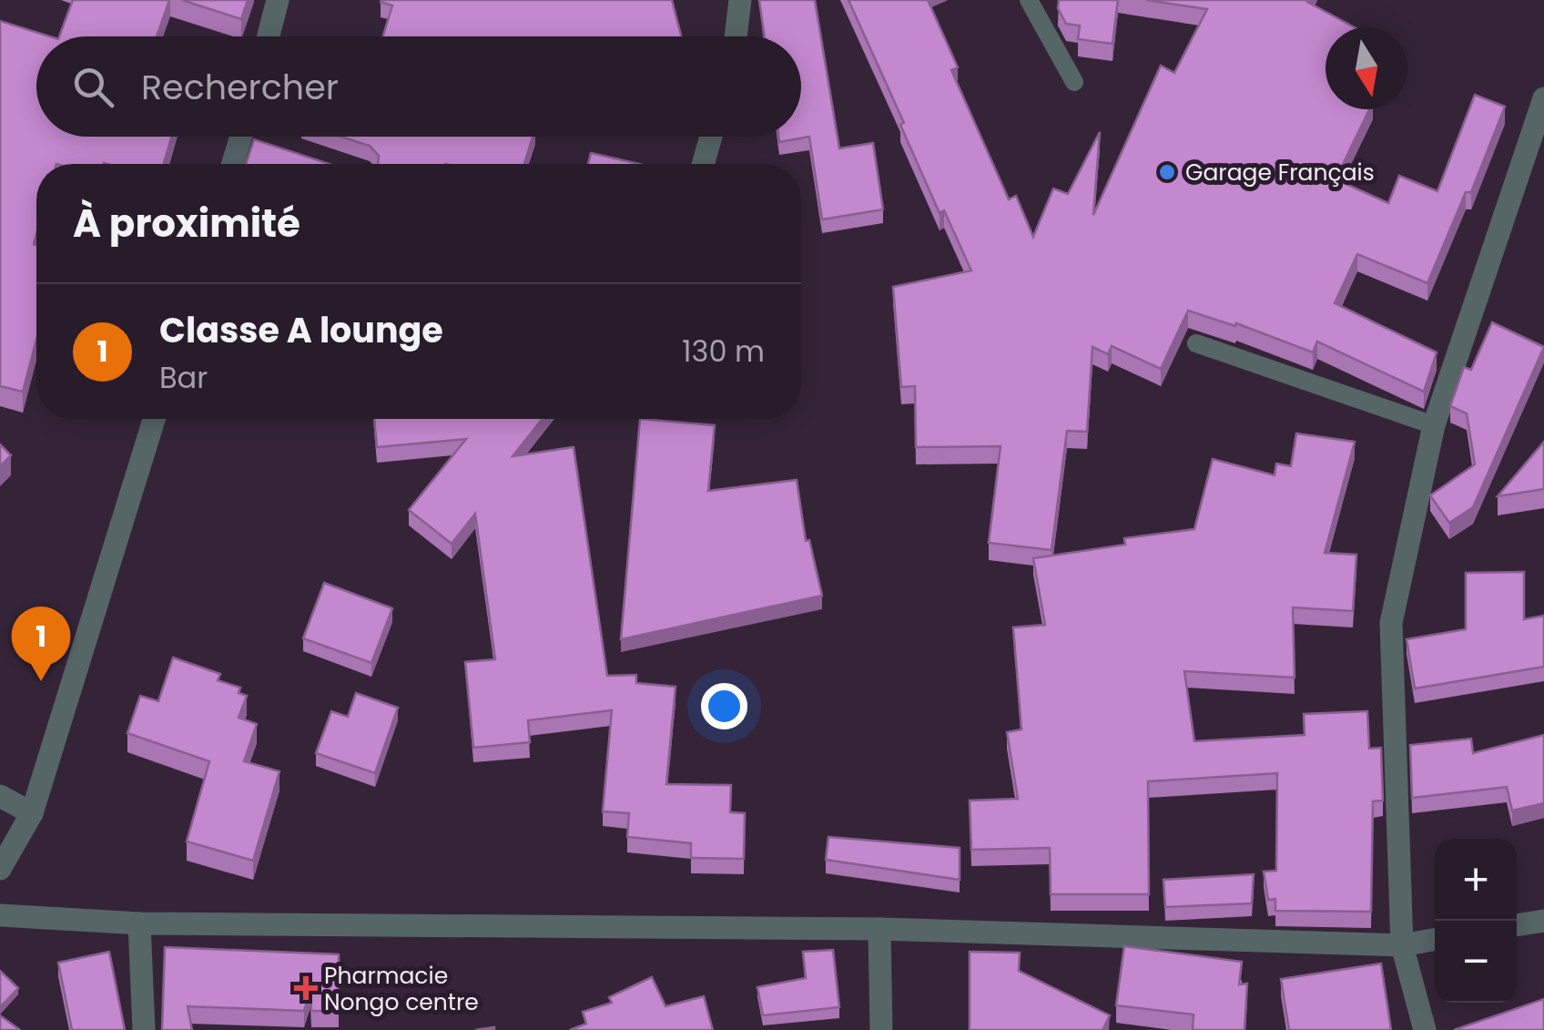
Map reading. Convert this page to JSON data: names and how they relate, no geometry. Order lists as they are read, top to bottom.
{
  "places": {
    "other": ["Garage Français"],
    "health": ["Pharmacie Nongo centre"]
  },
  "north": "bottom",
  "page": {
    "search": "Rechercher",
    "heading": "À proximité",
    "list": [
      {
        "mark": "1",
        "name": "Classe A lounge",
        "note": "Bar",
        "value": "130 m"
      }
    ],
    "pins": "1",
    "map_buttons": ["+", "−"]
  }
}
